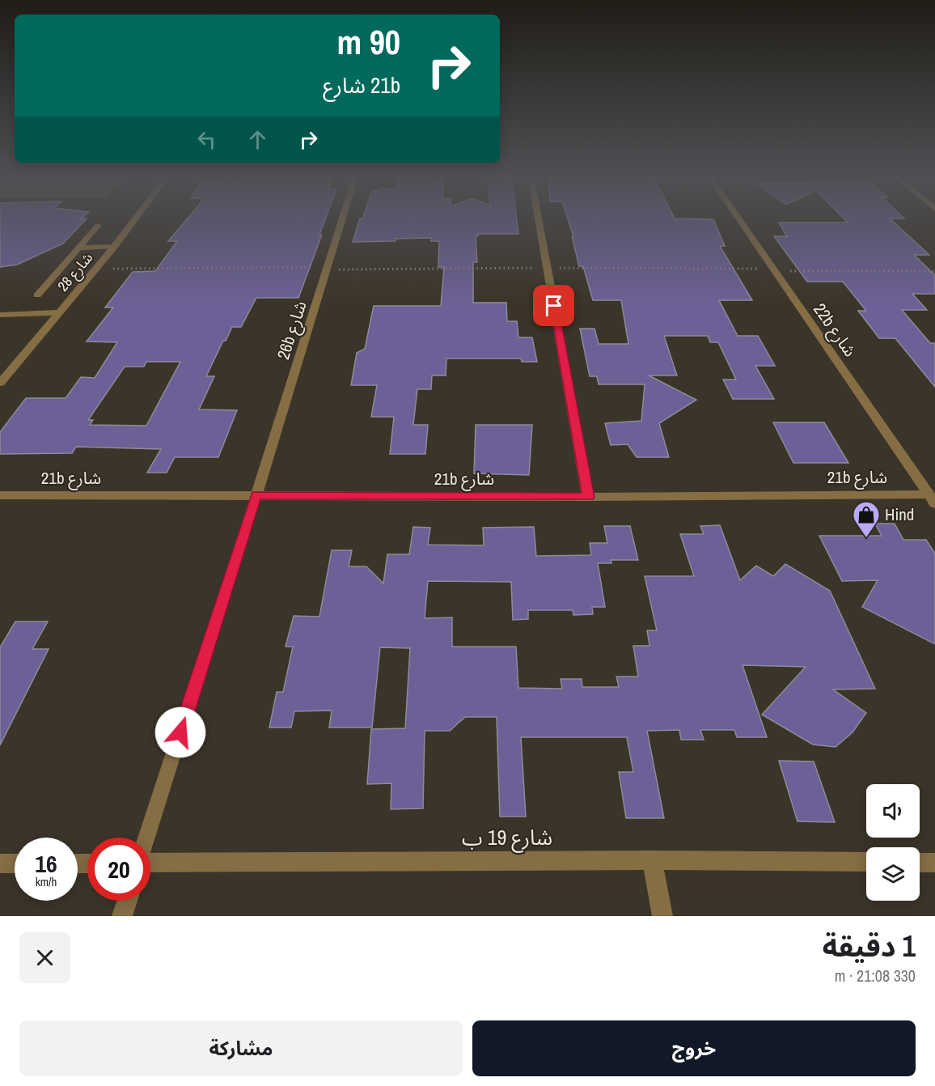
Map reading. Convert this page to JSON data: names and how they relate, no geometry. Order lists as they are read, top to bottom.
{
  "streets": {
    "street": [
      "شارع 28",
      "26b شارع",
      "22b شارع",
      "21b شارع",
      "شارع 19 ب"
    ]
  },
  "crossings": [
    ["26b شارع", "21b شارع"],
    ["22b شارع", "21b شارع"]
  ],
  "places": {
    "shop": ["Hind"]
  },
  "page": {
    "turn": ["90 m", "21b شارع"],
    "speed": "16 km/h",
    "limit": "20",
    "heading": ["1 دقيقة", "330 m · 21:08"],
    "buttons": ["خروج", "مشاركة"]
  }
}
